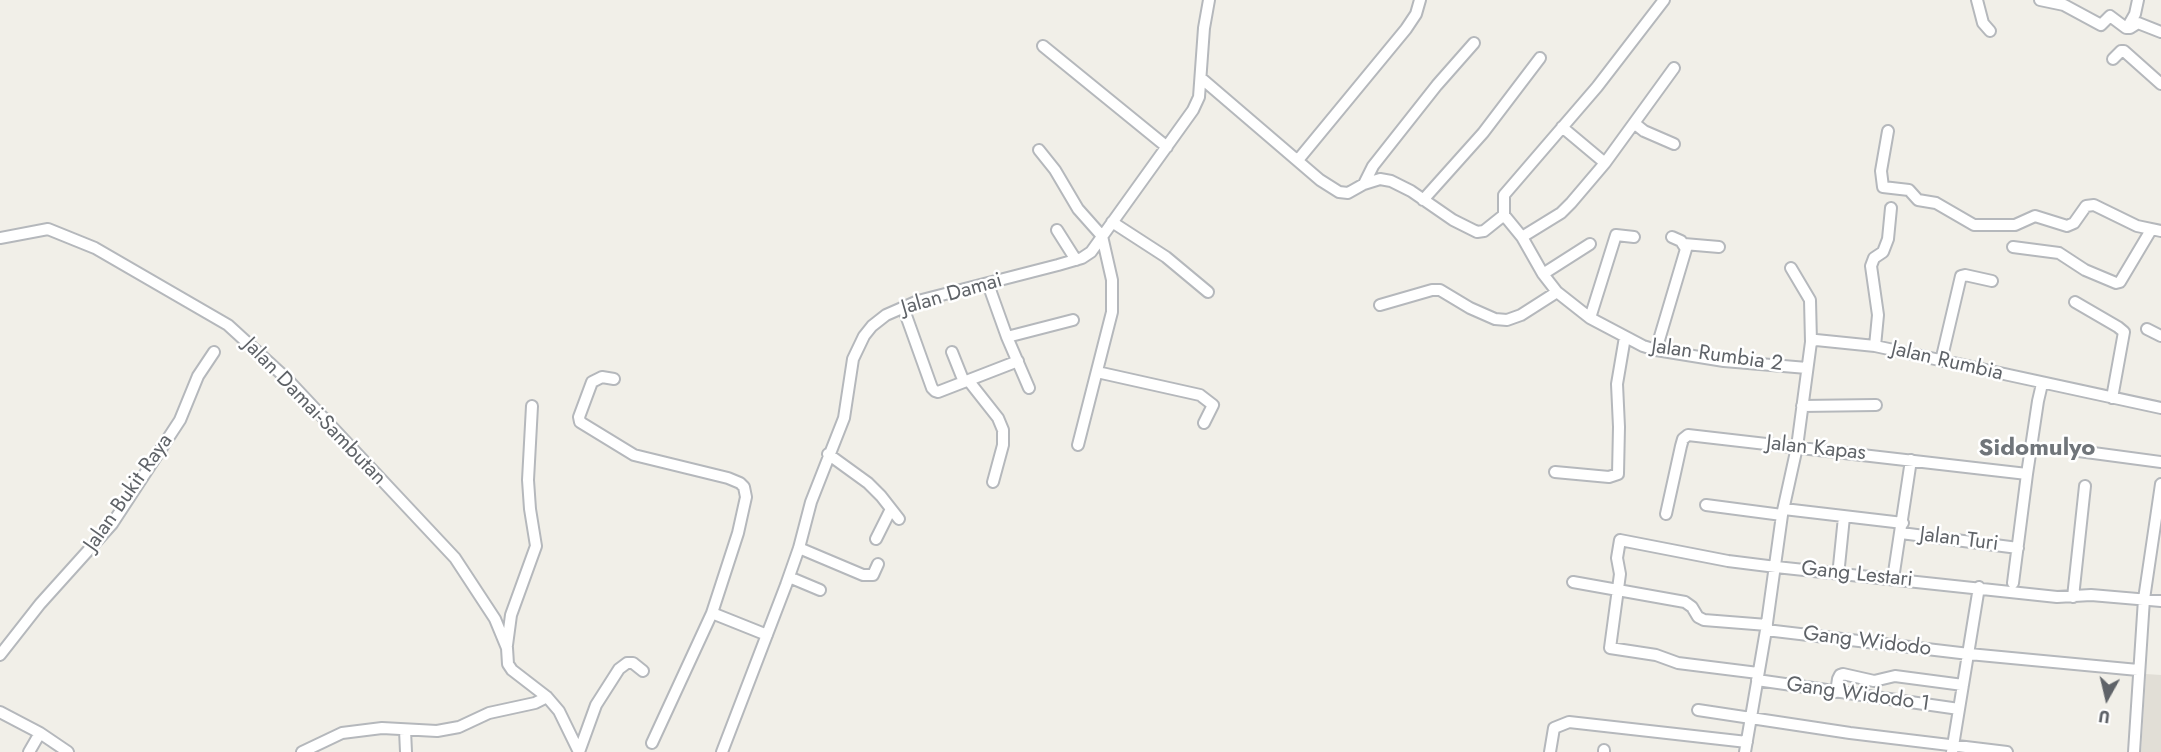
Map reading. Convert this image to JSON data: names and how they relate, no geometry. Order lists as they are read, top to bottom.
{
  "streets": {
    "street": [
      "Jalan Damai",
      "Jalan Rumbia 2",
      "Jalan Rumbia",
      "Jalan Damai-Sambutan",
      "Jalan Kapas",
      "Jalan Bukit Raya",
      "Jalan Turi",
      "Gang Lestari",
      "Gang Widodo",
      "Gang Widodo 1"
    ]
  },
  "crossings": [
    ["Gang Lestari", "Gang Widodo"],
    ["Gang Lestari", "Gang Widodo 1"],
    ["Gang Widodo", "Gang Widodo 1"]
  ],
  "districts": ["Sidomulyo"],
  "north": "bottom"
}
